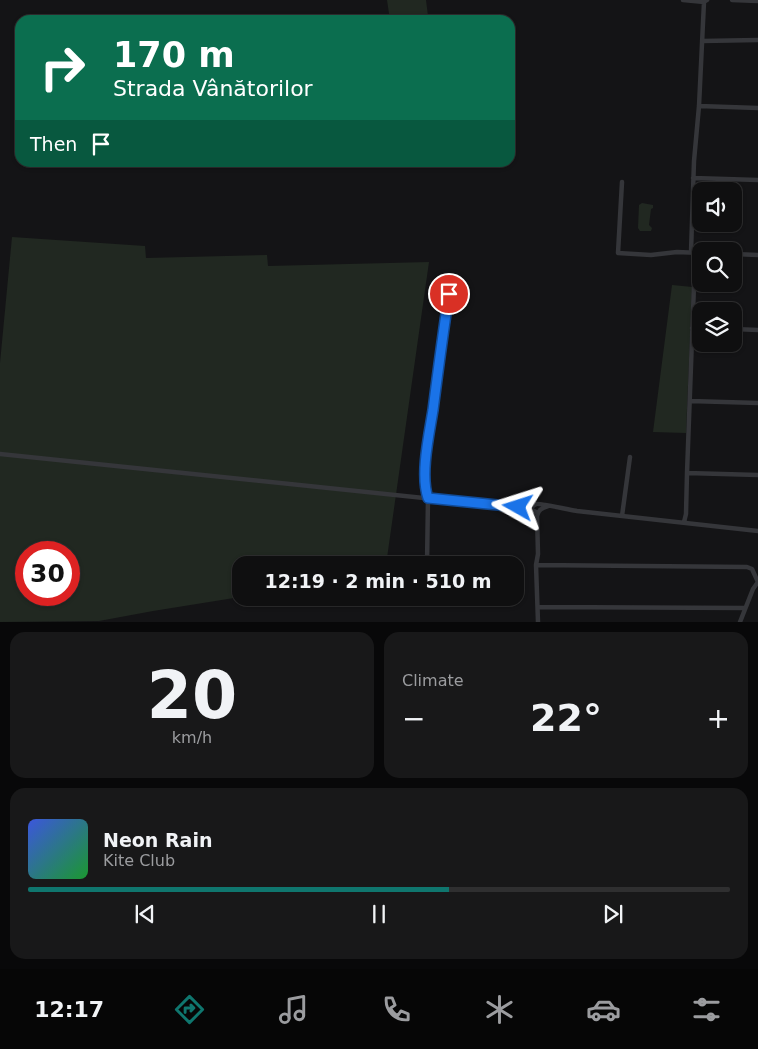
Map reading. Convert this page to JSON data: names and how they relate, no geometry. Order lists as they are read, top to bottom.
{
  "page": {
    "turn": ["170 m", "Strada Vânătorilor"],
    "then": "Then",
    "limit": "30",
    "trip": "12:19 · 2 min · 510 m",
    "tile": [
      ["20", "km/h"],
      "Climate"
    ],
    "heat": ["−", "22°", "+"],
    "song": ["Neon Rain", "Kite Club"],
    "tabs": "12:17"
  }
}
